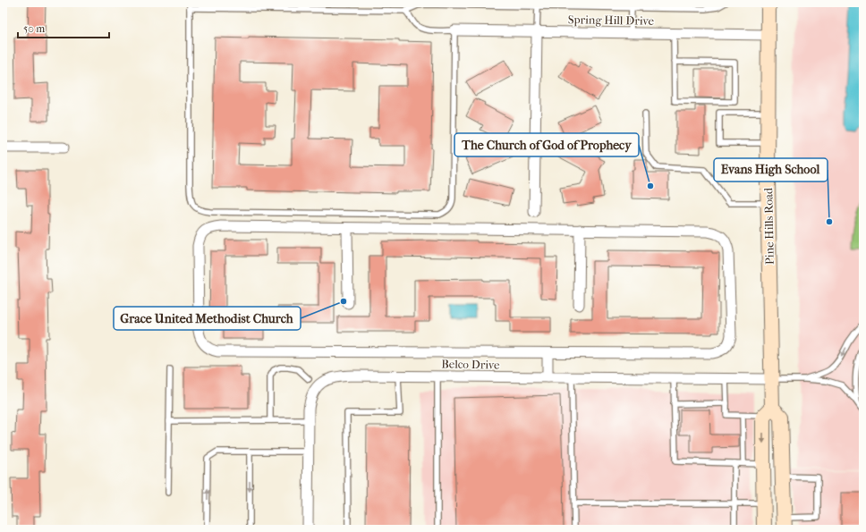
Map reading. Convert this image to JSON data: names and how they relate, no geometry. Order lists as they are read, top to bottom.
{
  "streets": {
    "main road": ["Pine Hills Road"],
    "street": ["Spring Hill Drive", "Belco Drive"]
  },
  "crossings": [
    ["Spring Hill Drive", "Pine Hills Road"],
    ["Pine Hills Road", "Belco Drive"]
  ],
  "places": ["The Church of God of Prophecy", "Evans High School", "Grace United Methodist Church"],
  "scale_bar": "50 m"
}
